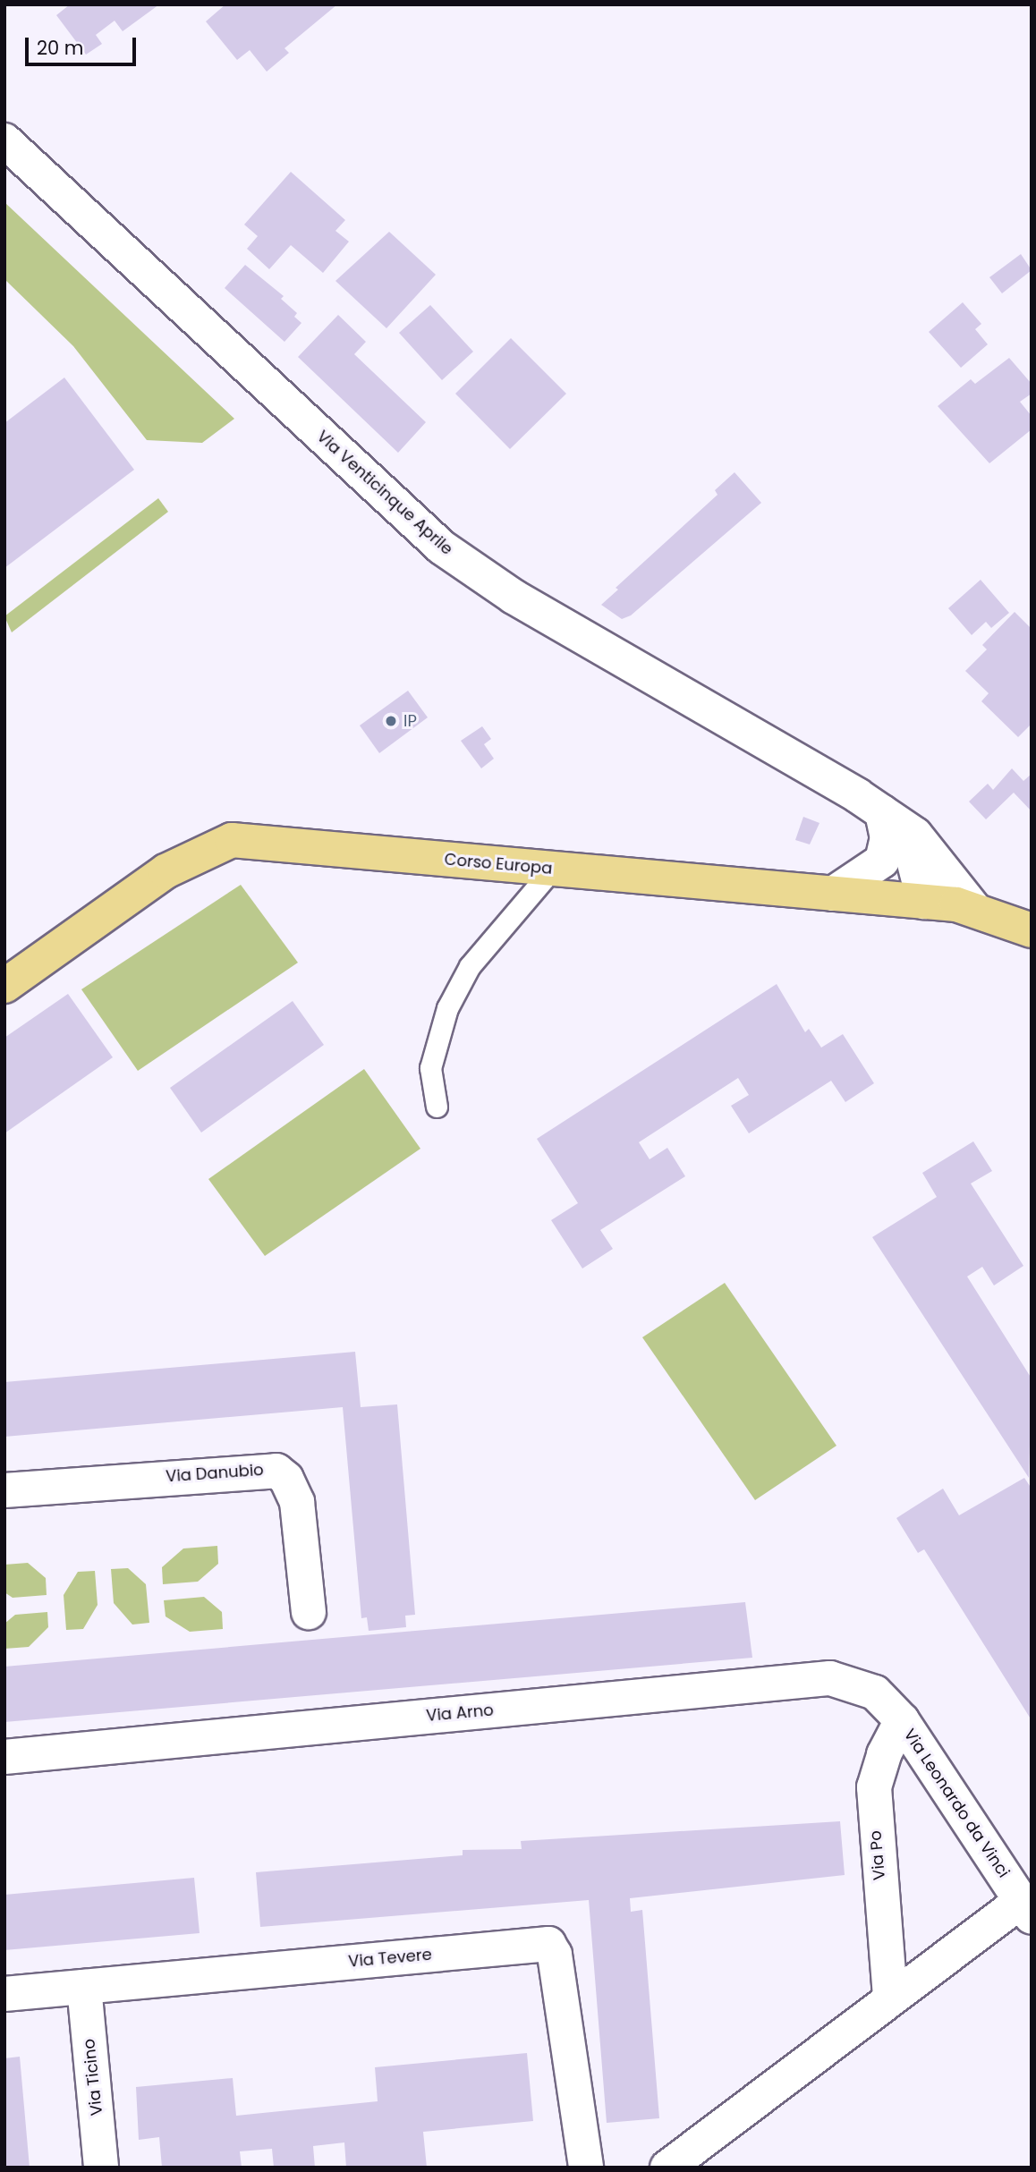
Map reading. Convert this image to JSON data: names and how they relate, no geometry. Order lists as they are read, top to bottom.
{
  "streets": {
    "main road": ["Corso Europa"],
    "street": [
      "Via Venticinque Aprile",
      "Via Danubio",
      "Via Arno",
      "Via Leonardo da Vinci",
      "Via Po",
      "Via Tevere",
      "Via Ticino"
    ]
  },
  "crossings": [
    ["Via Venticinque Aprile", "Corso Europa"],
    ["Via Arno", "Via Leonardo da Vinci"],
    ["Via Arno", "Via Po"],
    ["Via Leonardo da Vinci", "Via Po"],
    ["Via Tevere", "Via Ticino"]
  ],
  "places": ["IP"],
  "scale_bar": "20 m"
}
